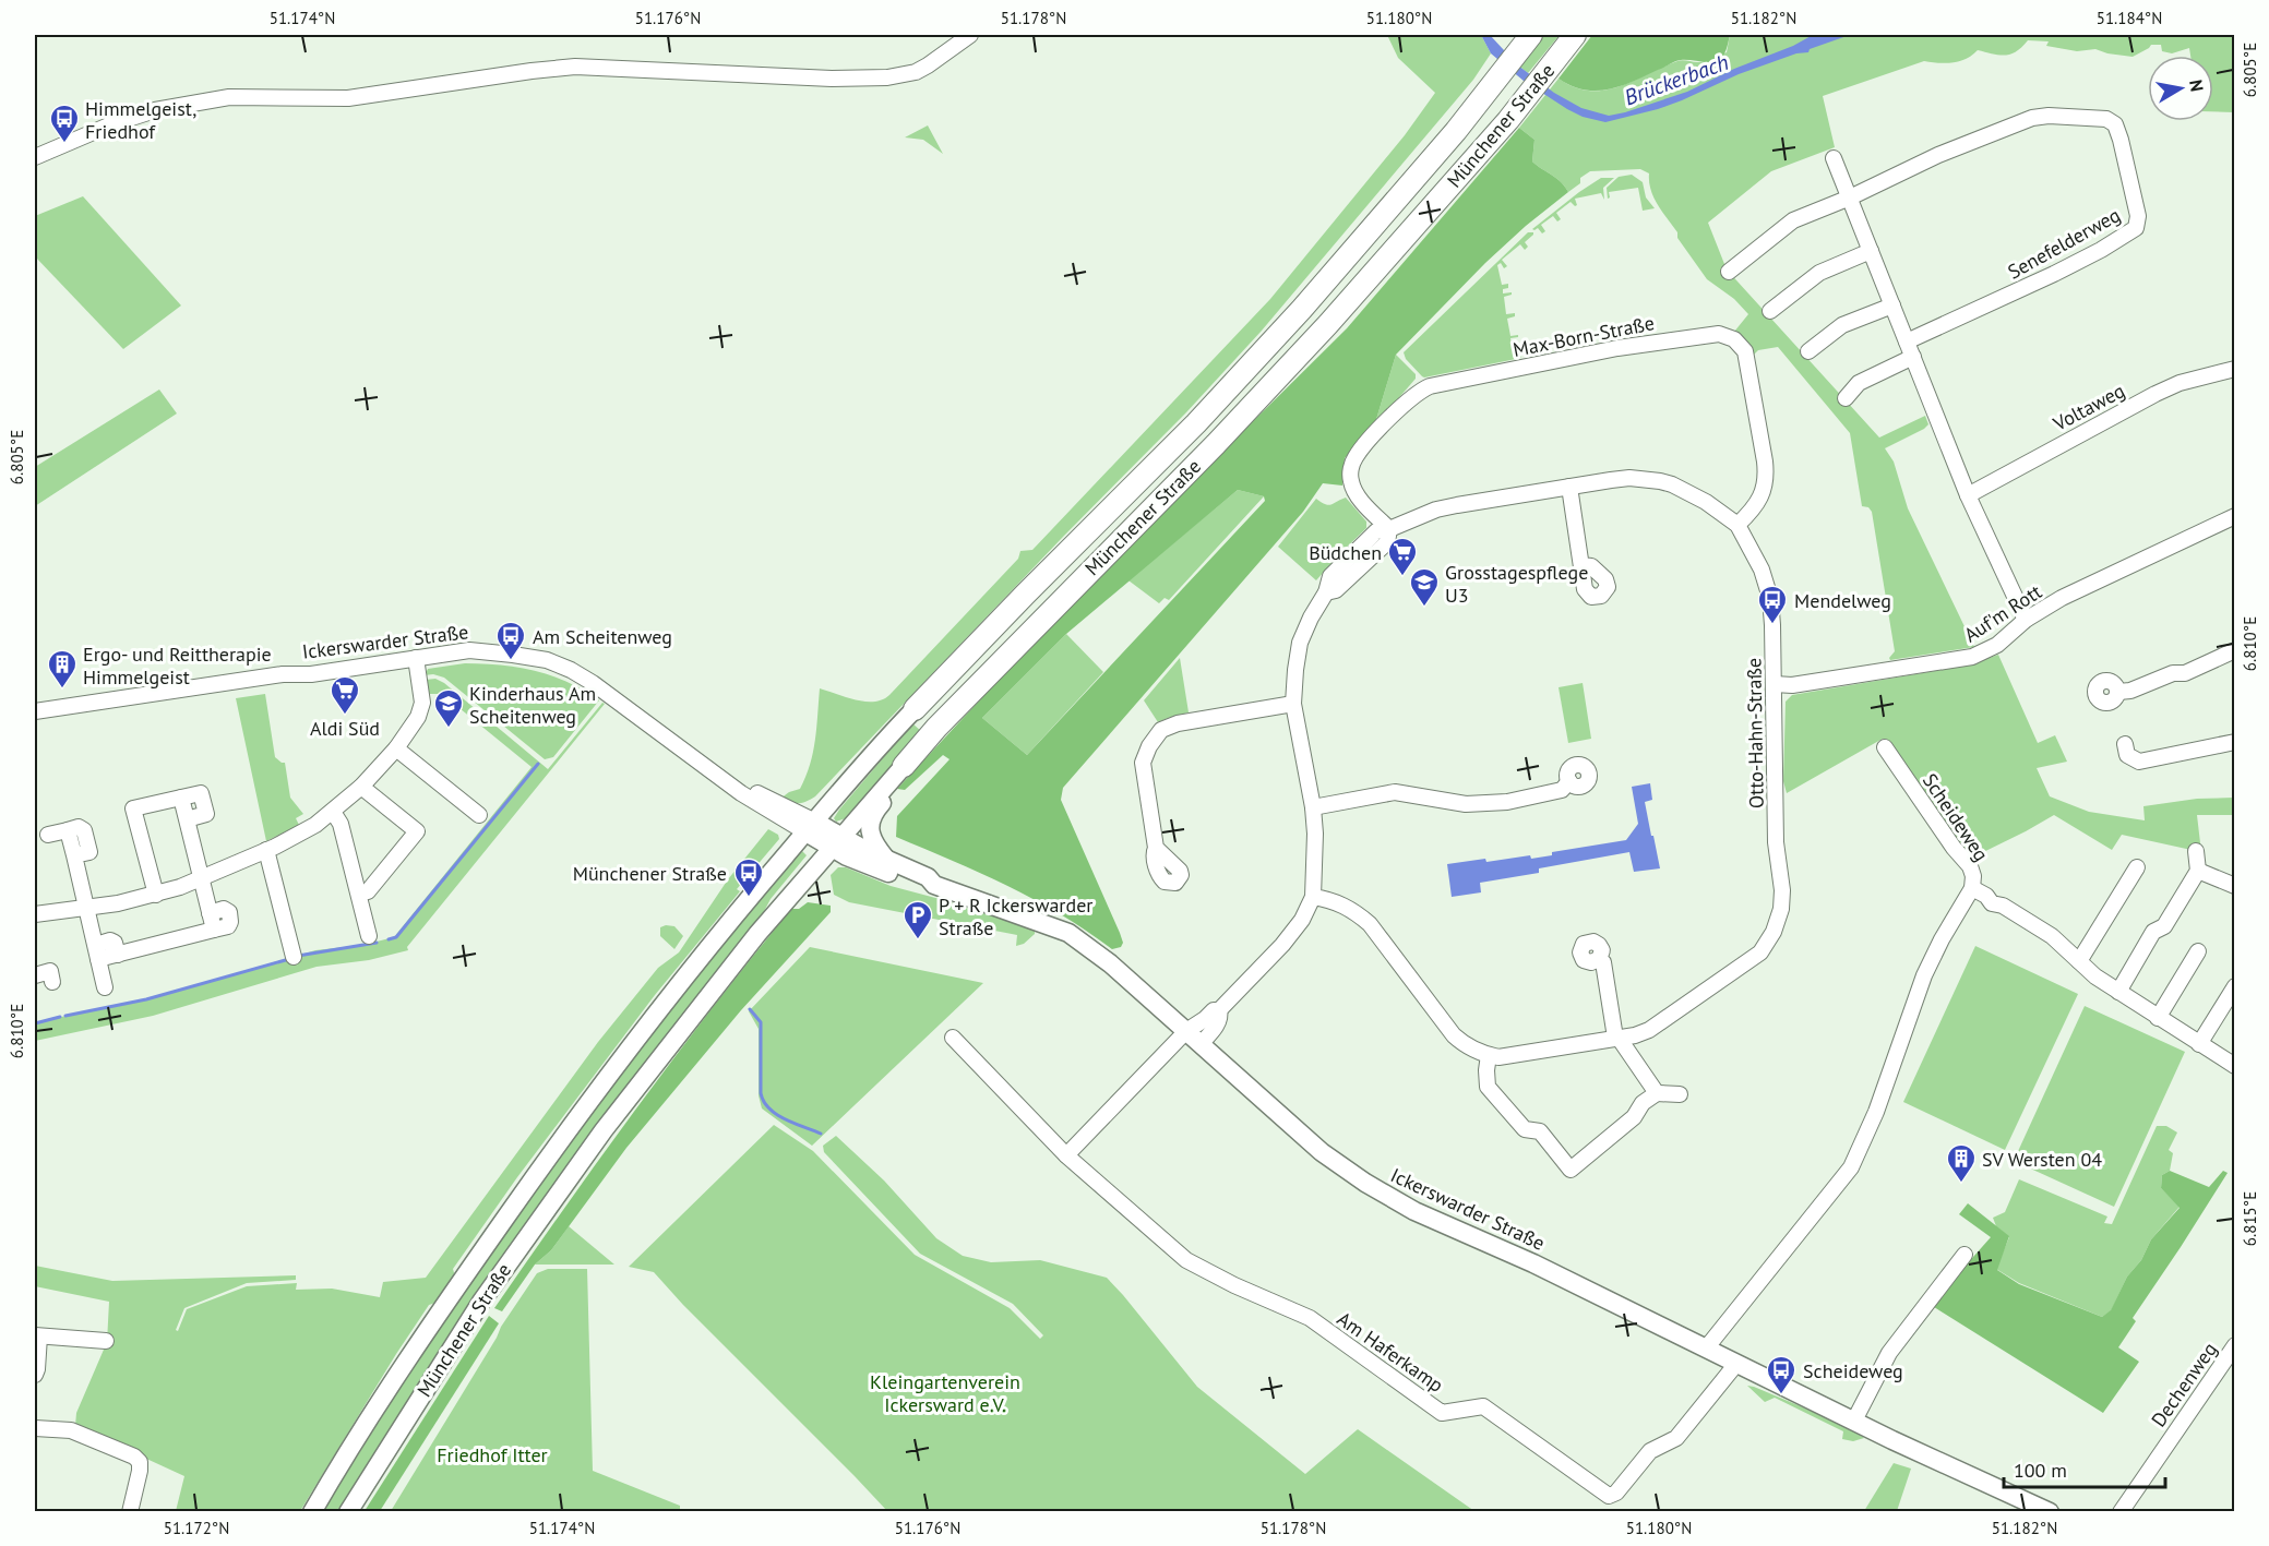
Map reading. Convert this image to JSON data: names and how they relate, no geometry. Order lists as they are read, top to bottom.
{
  "streets": {
    "highway": ["Münchener Straße"],
    "main road": ["Ickerswarder Straße"],
    "street": [
      "Senefelderweg",
      "Max-Born-Straße",
      "Voltaweg",
      "Auf'm Rott",
      "Otto-Hahn-Straße",
      "Scheideweg",
      "Am Haferkamp",
      "Dechenweg"
    ]
  },
  "crossings": [
    ["Münchener Straße", "Ickerswarder Straße"],
    ["Max-Born-Straße", "Otto-Hahn-Straße"],
    ["Auf'm Rott", "Otto-Hahn-Straße"],
    ["Ickerswarder Straße", "Scheideweg"],
    ["Ickerswarder Straße", "Am Haferkamp"]
  ],
  "water": ["Brückerbach"],
  "parks": ["Kleingartenverein Ickersward e.V.", "Friedhof Itter"],
  "places": {
    "bus stop": [
      "Himmelgeist, Friedhof",
      "Mendelweg",
      "Am Scheitenweg",
      "Münchener Straße",
      "Scheideweg"
    ],
    "supermarket": ["Büdchen", "Aldi Süd"],
    "school or university": ["Grosstagespflege U3", "Kinderhaus Am Scheitenweg"],
    "building": ["Ergo- und Reittherapie Himmelgeist", "SV Wersten 04"],
    "parking": ["P + R Ickerswarder Straße"]
  },
  "scale_bar": "100 m",
  "north": "right",
  "coordinates": [
    "51.174°N",
    "51.176°N",
    "51.178°N",
    "51.180°N",
    "51.182°N",
    "51.184°N",
    "6.805°E",
    "6.810°E",
    "6.815°E",
    "51.172°N"
  ]
}
